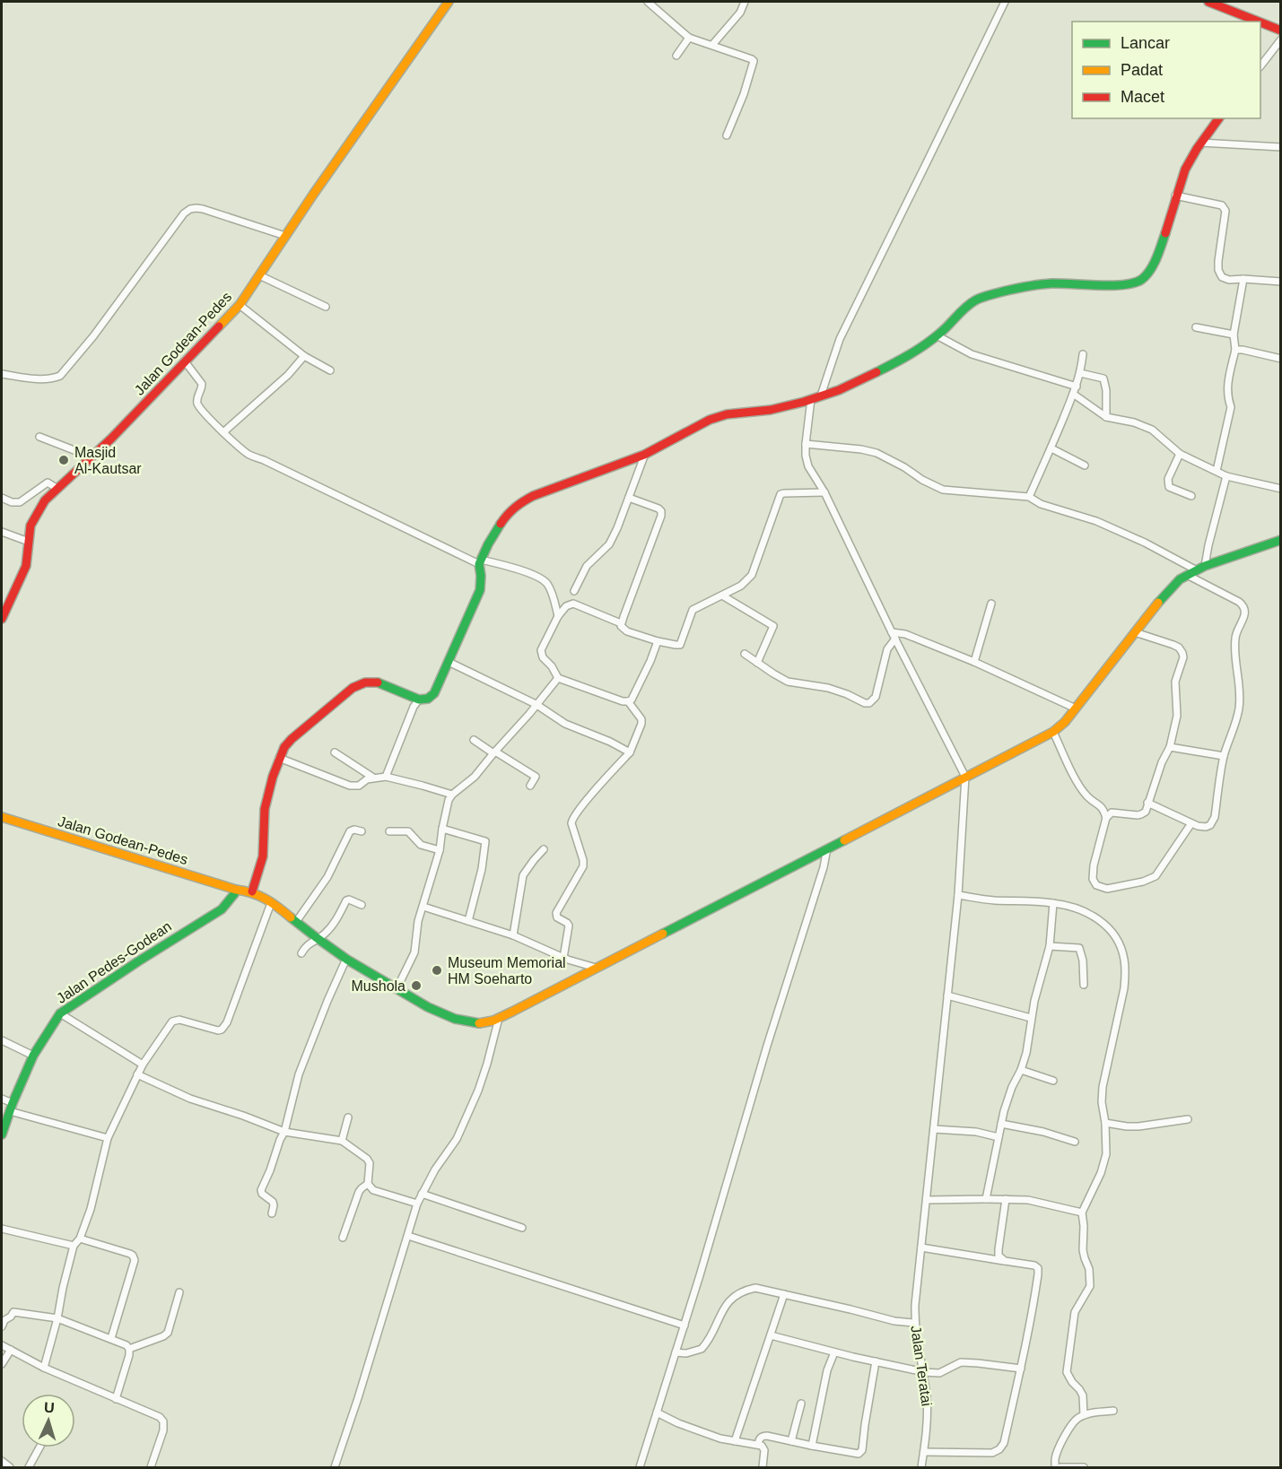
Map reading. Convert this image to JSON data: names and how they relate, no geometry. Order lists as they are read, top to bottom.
{
  "streets": {
    "street": ["Jalan Godean-Pedes", "Jalan Pedes-Godean", "Jalan Teratai"]
  },
  "crossings": [
    ["Jalan Godean-Pedes", "Jalan Pedes-Godean"]
  ],
  "places": ["Masjid Al-Kautsar", "Museum Memorial HM Soeharto", "Mushola"],
  "legend": ["Lancar", "Padat", "Macet"],
  "north": "top"
}
